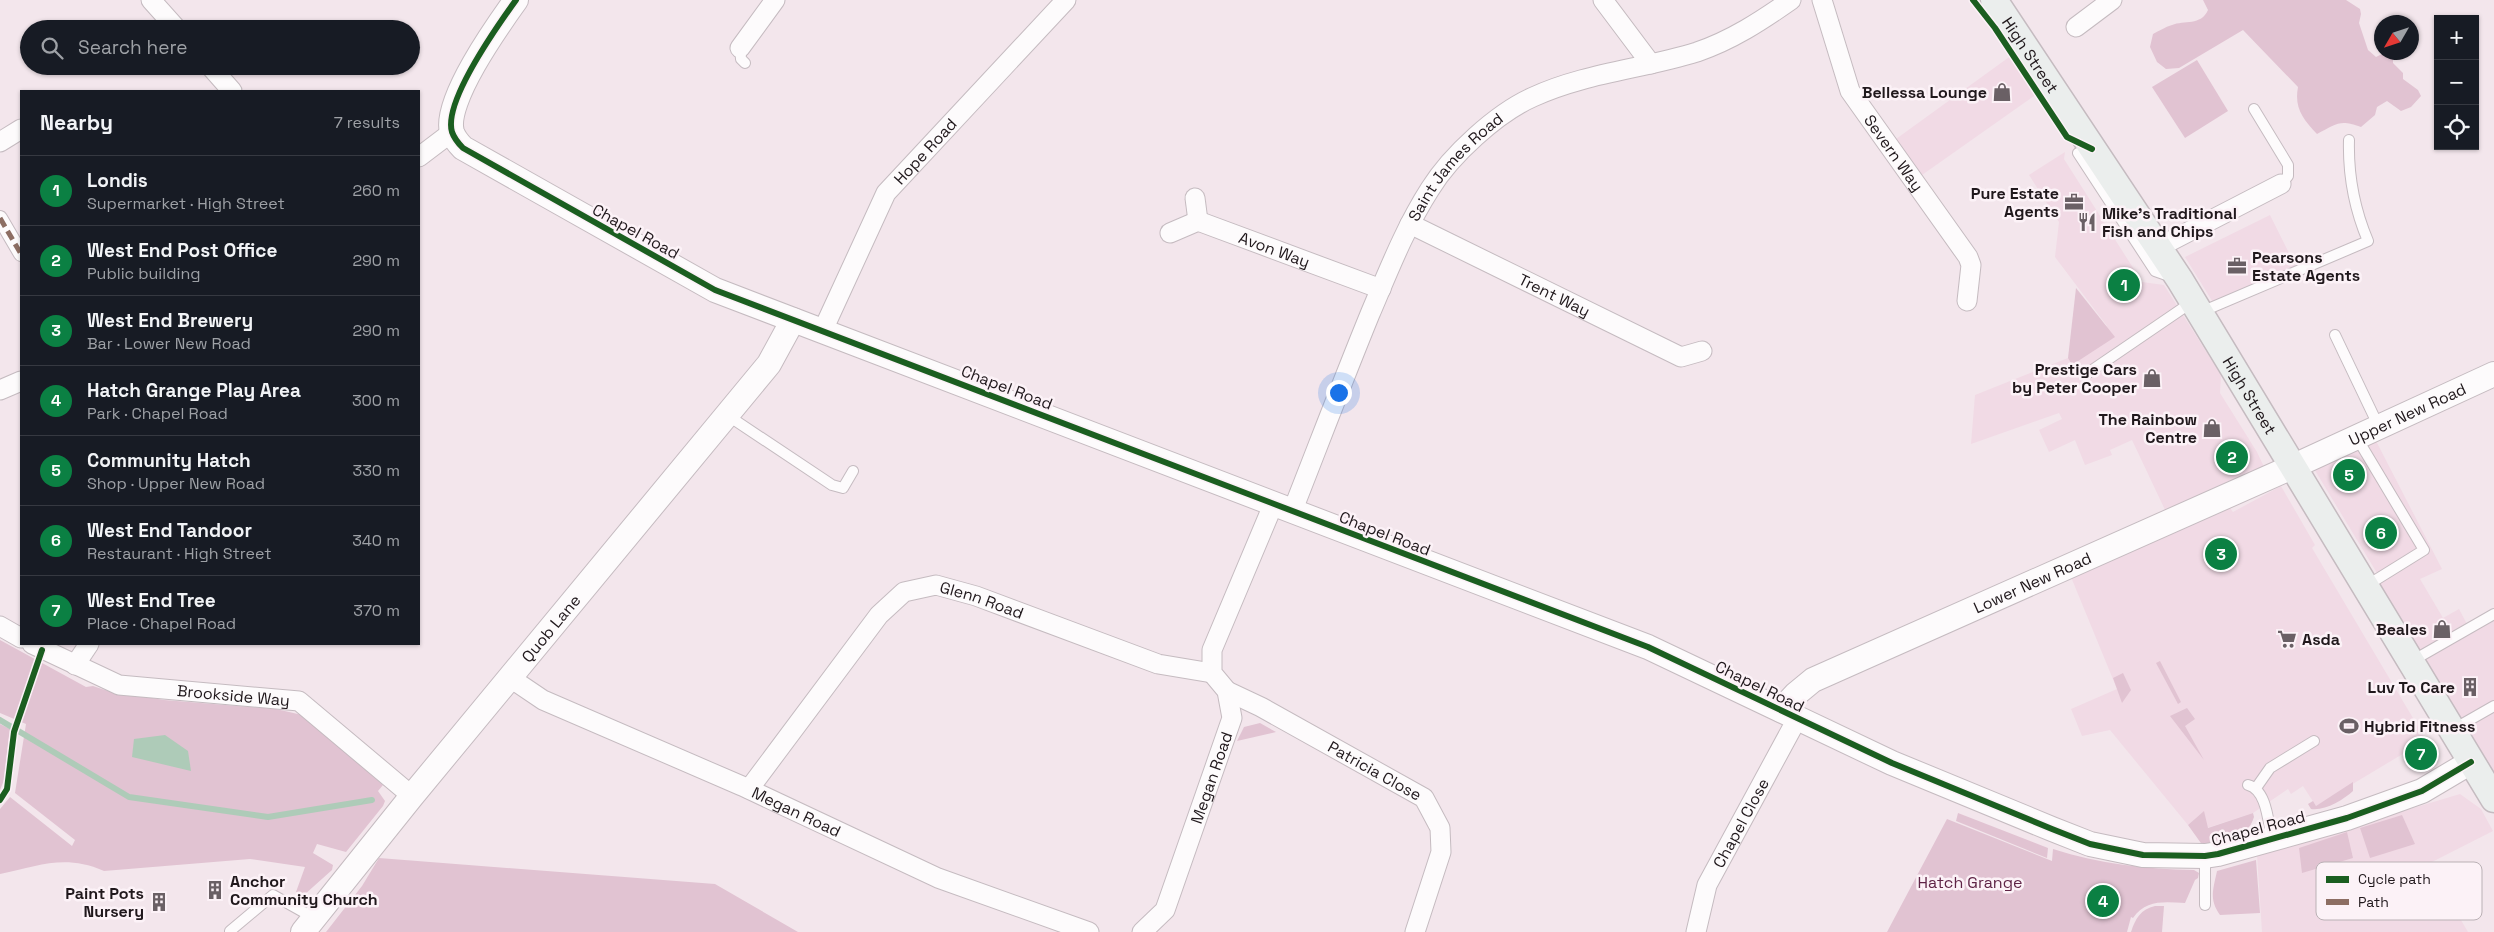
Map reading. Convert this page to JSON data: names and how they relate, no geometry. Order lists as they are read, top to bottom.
{
  "streets": {
    "main road": ["High Street"],
    "street": [
      "Hope Road",
      "Severn Way",
      "Saint James Road",
      "Chapel Road",
      "Avon Way",
      "Trent Way",
      "Upper New Road",
      "Lower New Road",
      "Glenn Road",
      "Quob Lane",
      "Brookside Way",
      "Patricia Close",
      "Megan Road",
      "Chapel Close"
    ]
  },
  "crossings": [
    ["High Street", "Chapel Road"],
    ["High Street", "Upper New Road"],
    ["High Street", "Lower New Road"],
    ["Hope Road", "Chapel Road"],
    ["Saint James Road", "Chapel Road"],
    ["Saint James Road", "Avon Way"],
    ["Saint James Road", "Trent Way"],
    ["Chapel Road", "Lower New Road"],
    ["Chapel Road", "Quob Lane"],
    ["Chapel Road", "Chapel Close"],
    ["Upper New Road", "Lower New Road"],
    ["Lower New Road", "Chapel Close"],
    ["Glenn Road", "Megan Road"],
    ["Quob Lane", "Brookside Way"],
    ["Quob Lane", "Megan Road"],
    ["Patricia Close", "Megan Road"]
  ],
  "parks": ["Hatch Grange"],
  "places": {
    "shop": [
      "Bellessa Lounge",
      "Prestige Cars by Peter Cooper",
      "The Rainbow Centre",
      "Beales"
    ],
    "office": ["Pure Estate Agents", "Pearsons Estate Agents"],
    "restaurant": ["Mike's Traditional Fish and Chips"],
    "supermarket": ["Asda"],
    "building": ["Luv To Care", "Anchor Community Church", "Paint Pots Nursery"],
    "sports": ["Hybrid Fitness"]
  },
  "legend": ["Cycle path", "Path"],
  "north": "bottom left",
  "page": {
    "map_buttons": ["+", "−"],
    "search": "Search here",
    "heading": ["Nearby", "7 results"],
    "list": [
      {
        "mark": "1",
        "name": "Londis",
        "note": "Supermarket · High Street",
        "value": "260 m"
      },
      {
        "mark": "2",
        "name": "West End Post Office",
        "note": "Public building",
        "value": "290 m"
      },
      {
        "mark": "3",
        "name": "West End Brewery",
        "note": "Bar · Lower New Road",
        "value": "290 m"
      },
      {
        "mark": "4",
        "name": "Hatch Grange Play Area",
        "note": "Park · Chapel Road",
        "value": "300 m"
      },
      {
        "mark": "5",
        "name": "Community Hatch",
        "note": "Shop · Upper New Road",
        "value": "330 m"
      },
      {
        "mark": "6",
        "name": "West End Tandoor",
        "note": "Restaurant · High Street",
        "value": "340 m"
      },
      {
        "mark": "7",
        "name": "West End Tree",
        "note": "Place · Chapel Road",
        "value": "370 m"
      }
    ],
    "pins": [
      "1",
      "2",
      "5",
      "6",
      "3",
      "7",
      "4"
    ]
  }
}
